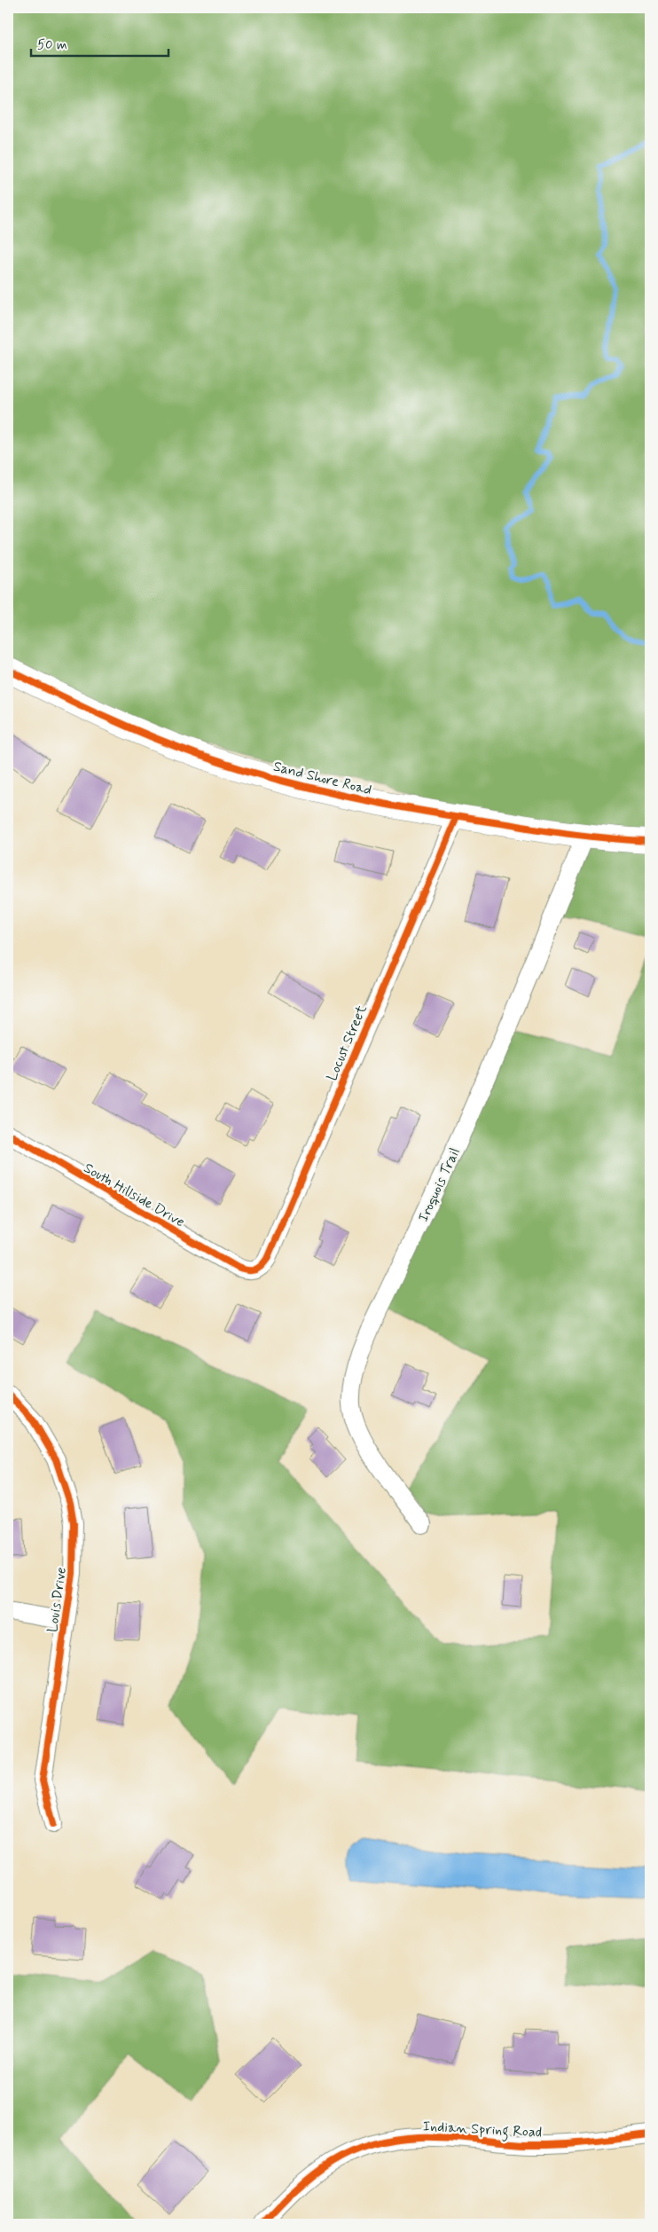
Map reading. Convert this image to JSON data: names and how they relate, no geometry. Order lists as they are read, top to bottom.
{
  "streets": {
    "street": [
      "Sand Shore Road",
      "Locust Street",
      "Iroquois Trail",
      "South Hillside Drive",
      "Louis Drive",
      "Indian Spring Road"
    ]
  },
  "crossings": [
    ["Sand Shore Road", "Locust Street"],
    ["Sand Shore Road", "Iroquois Trail"],
    ["Locust Street", "South Hillside Drive"]
  ],
  "scale_bar": "50 m"
}
